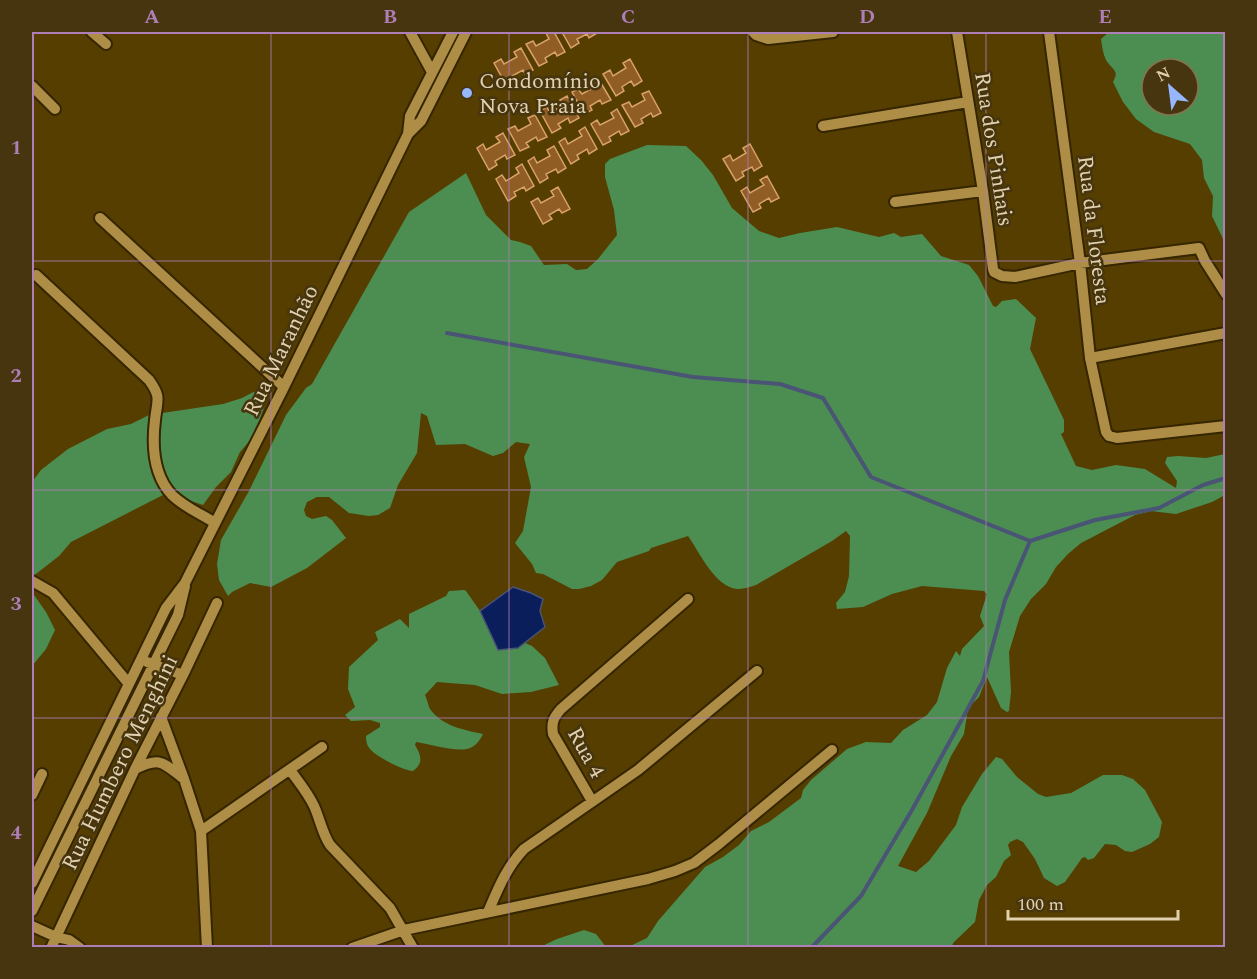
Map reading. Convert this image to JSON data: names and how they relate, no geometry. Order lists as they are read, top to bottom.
{
  "streets": {
    "street": [
      "Rua dos Pinhais",
      "Rua da Floresta",
      "Rua Maranhão",
      "Rua 4",
      "Rua Humbero Menghini"
    ]
  },
  "crossings": [
    ["Rua dos Pinhais", "Rua da Floresta"]
  ],
  "places": ["Condomínio Nova Praia"],
  "scale_bar": "100 m",
  "north": "top left",
  "grid": {
    "columns": [
      "A",
      "B",
      "C",
      "D",
      "E"
    ],
    "rows": [
      "1",
      "2",
      "3",
      "4"
    ]
  }
}
